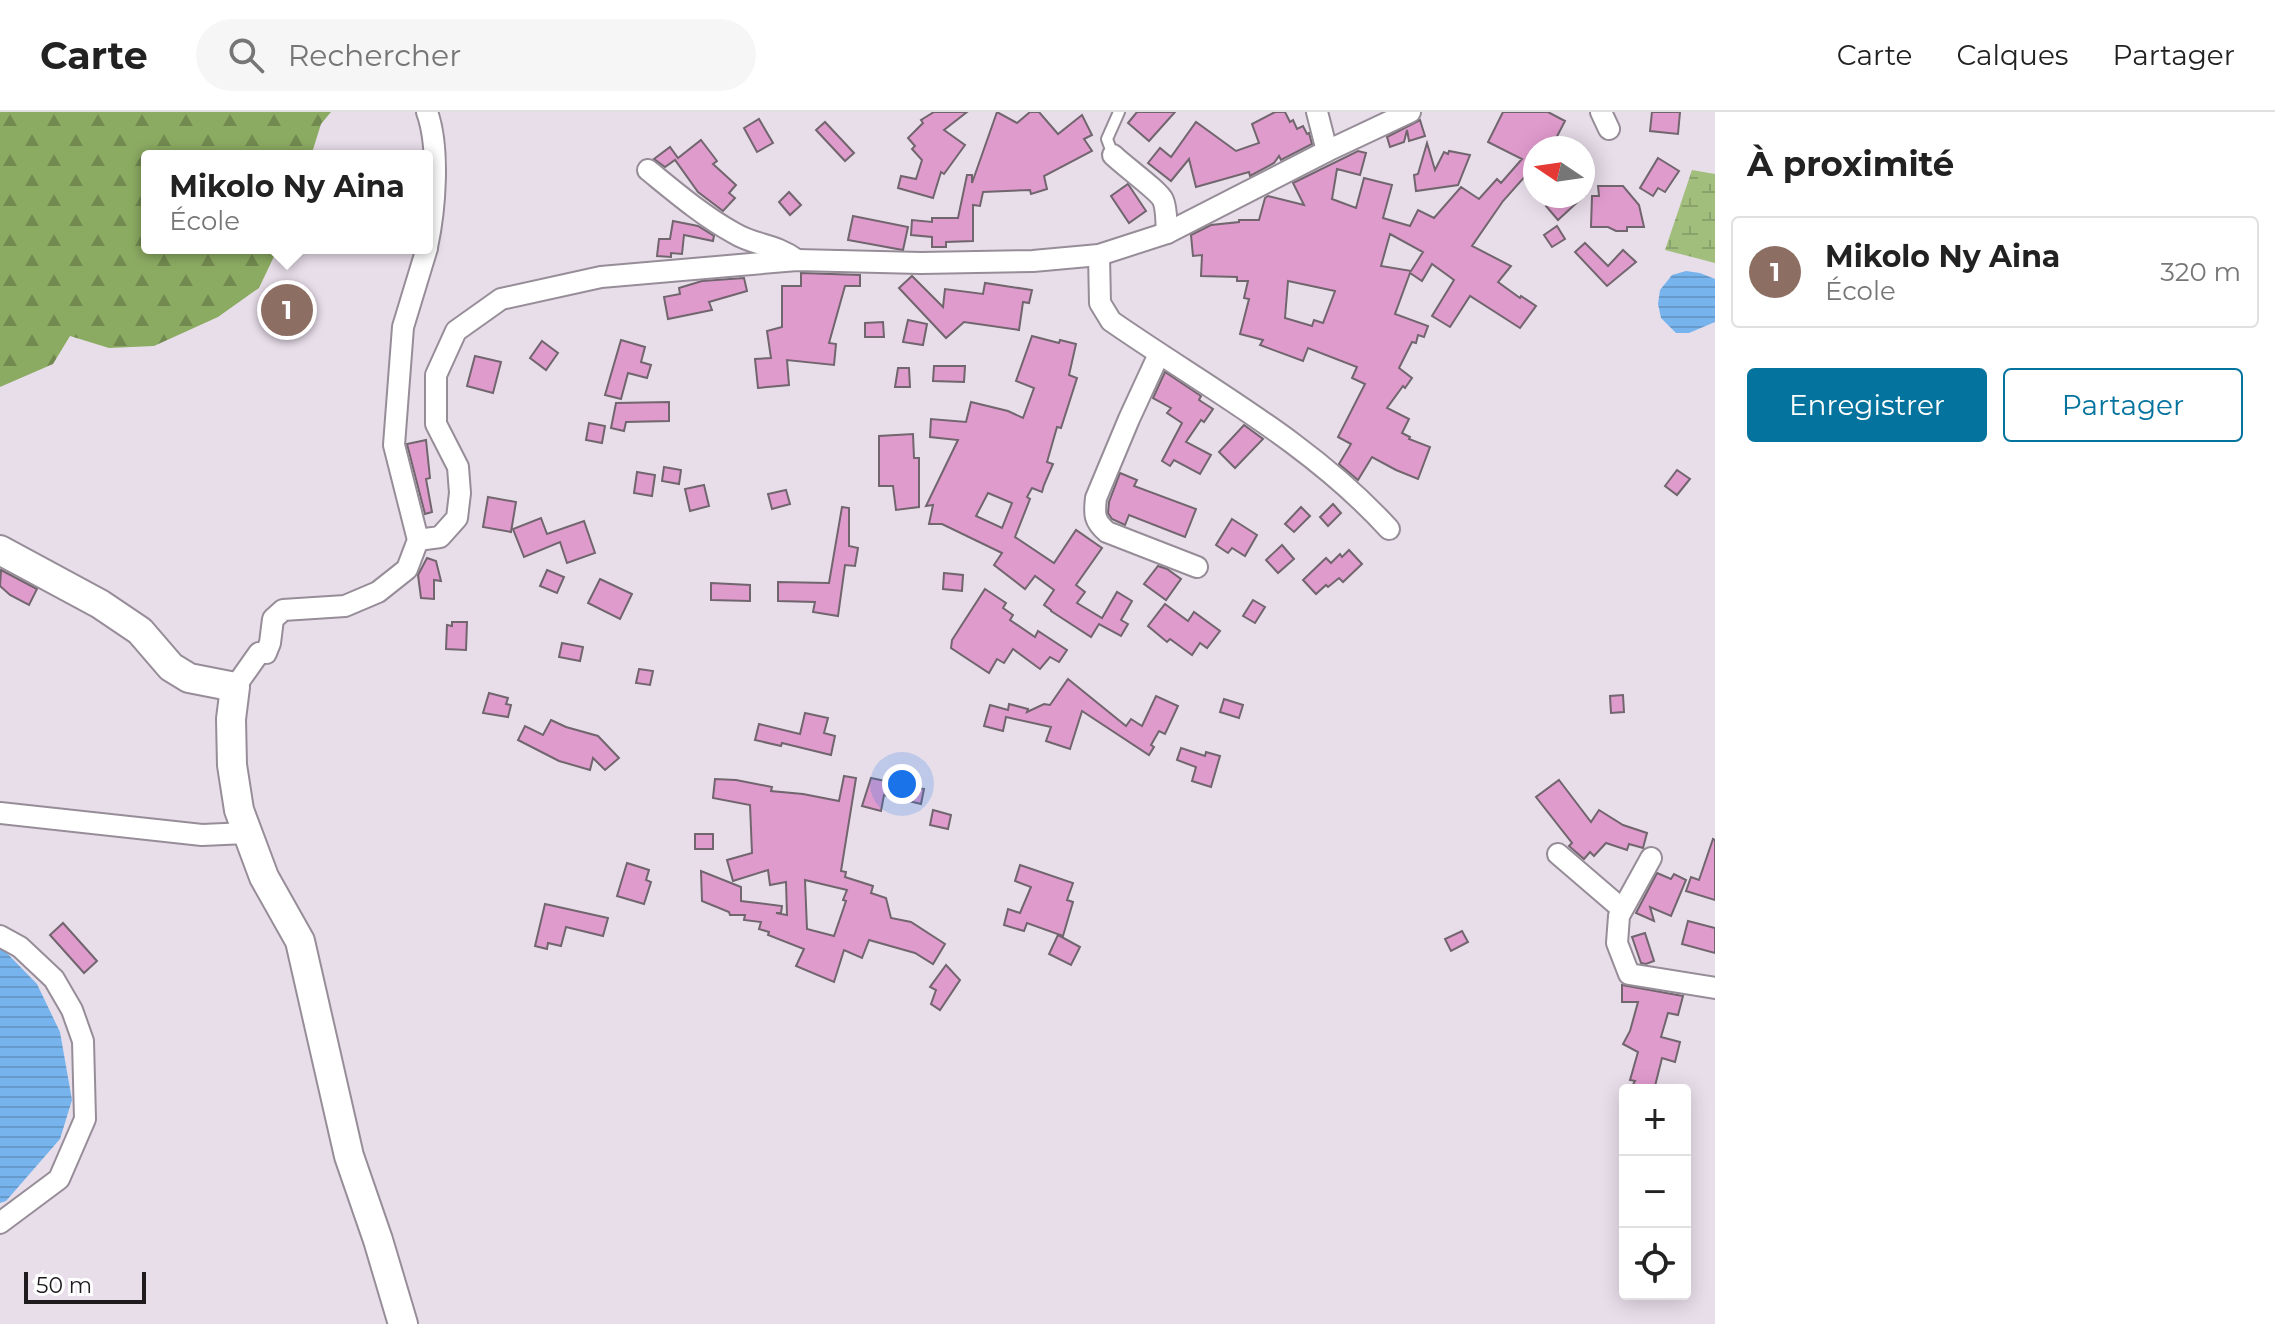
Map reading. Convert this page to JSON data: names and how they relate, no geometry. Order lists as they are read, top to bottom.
{
  "scale_bar": "50 m",
  "north": "left",
  "page": {
    "header": "Carte",
    "search": "Rechercher",
    "nav": ["Carte", "Calques", "Partager"],
    "heading": "À proximité",
    "popup": ["Mikolo Ny Aina", "École"],
    "list": [
      {
        "mark": "1",
        "name": "Mikolo Ny Aina",
        "note": "École",
        "value": "320 m"
      }
    ],
    "pins": "1",
    "buttons": ["Enregistrer", "Partager"],
    "map_buttons": ["+", "−"],
    "scale": "50 m"
  }
}
